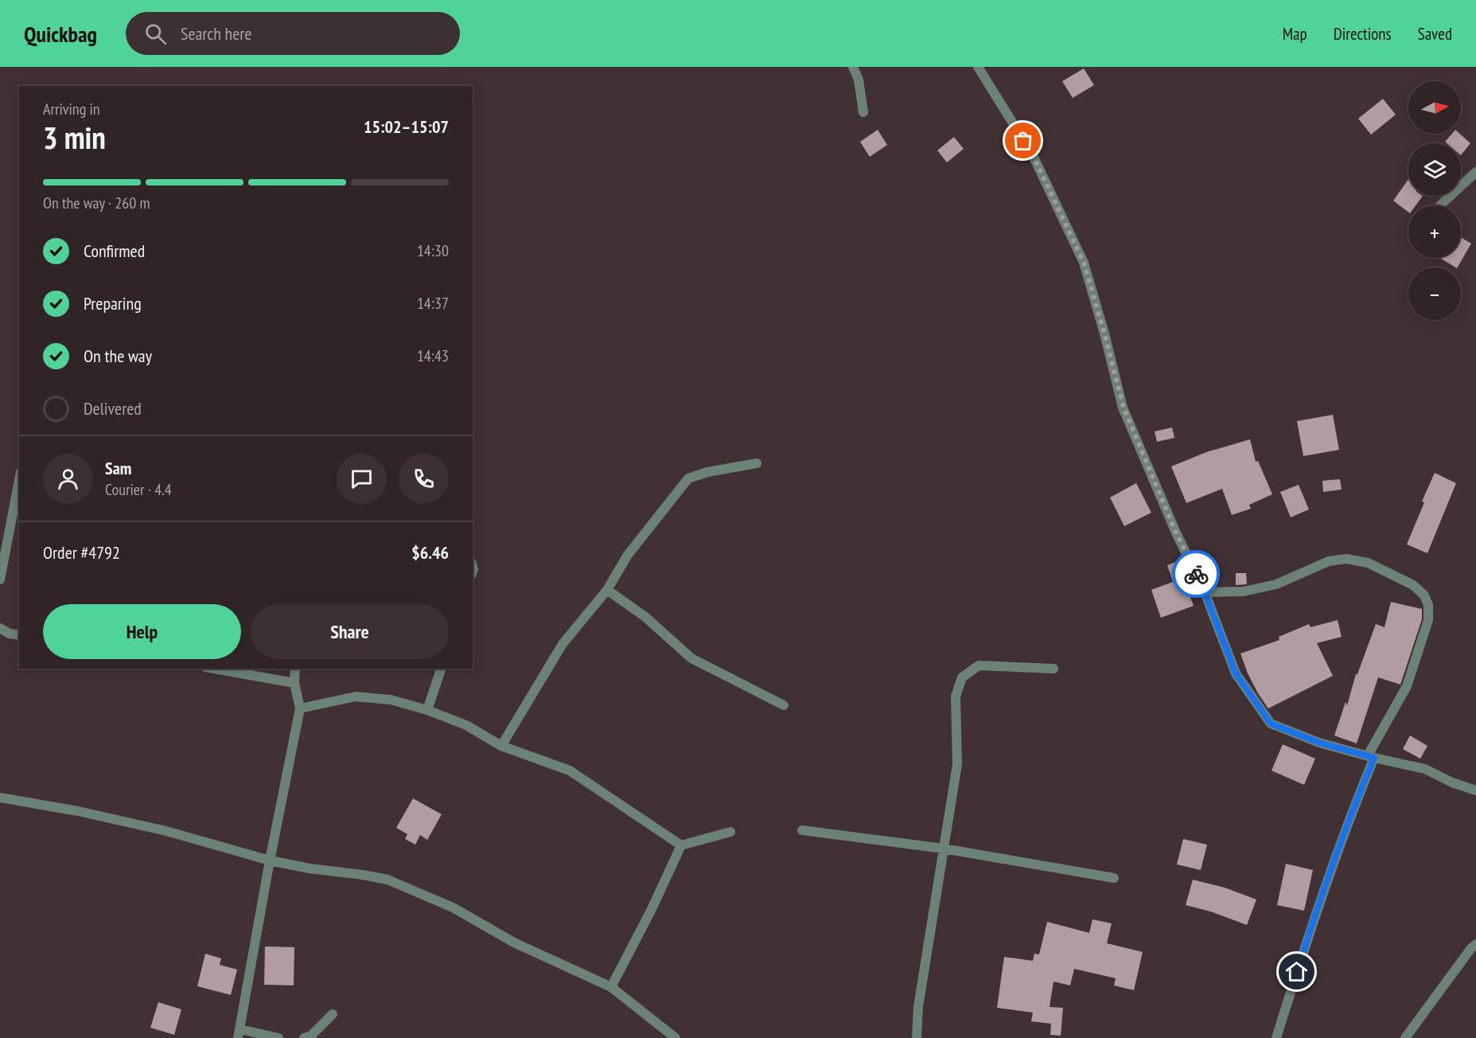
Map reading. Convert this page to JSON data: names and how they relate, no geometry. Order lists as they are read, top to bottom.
{
  "north": "right",
  "page": {
    "header": "Quickbag",
    "search": "Search here",
    "nav": ["Map", "Directions", "Saved"],
    "map_buttons": ["+", "−"],
    "heading": ["3 min", "Arriving in", "15:02–15:07"],
    "panel": [
      "Sam",
      "Courier · 4.4",
      "Order #4792",
      "$6.46"
    ],
    "bar": "On the way · 260 m",
    "list": [
      ["Confirmed", "14:30"],
      ["Preparing", "14:37"],
      ["On the way", "14:43"],
      "Delivered"
    ],
    "buttons": ["Help", "Share"]
  }
}
